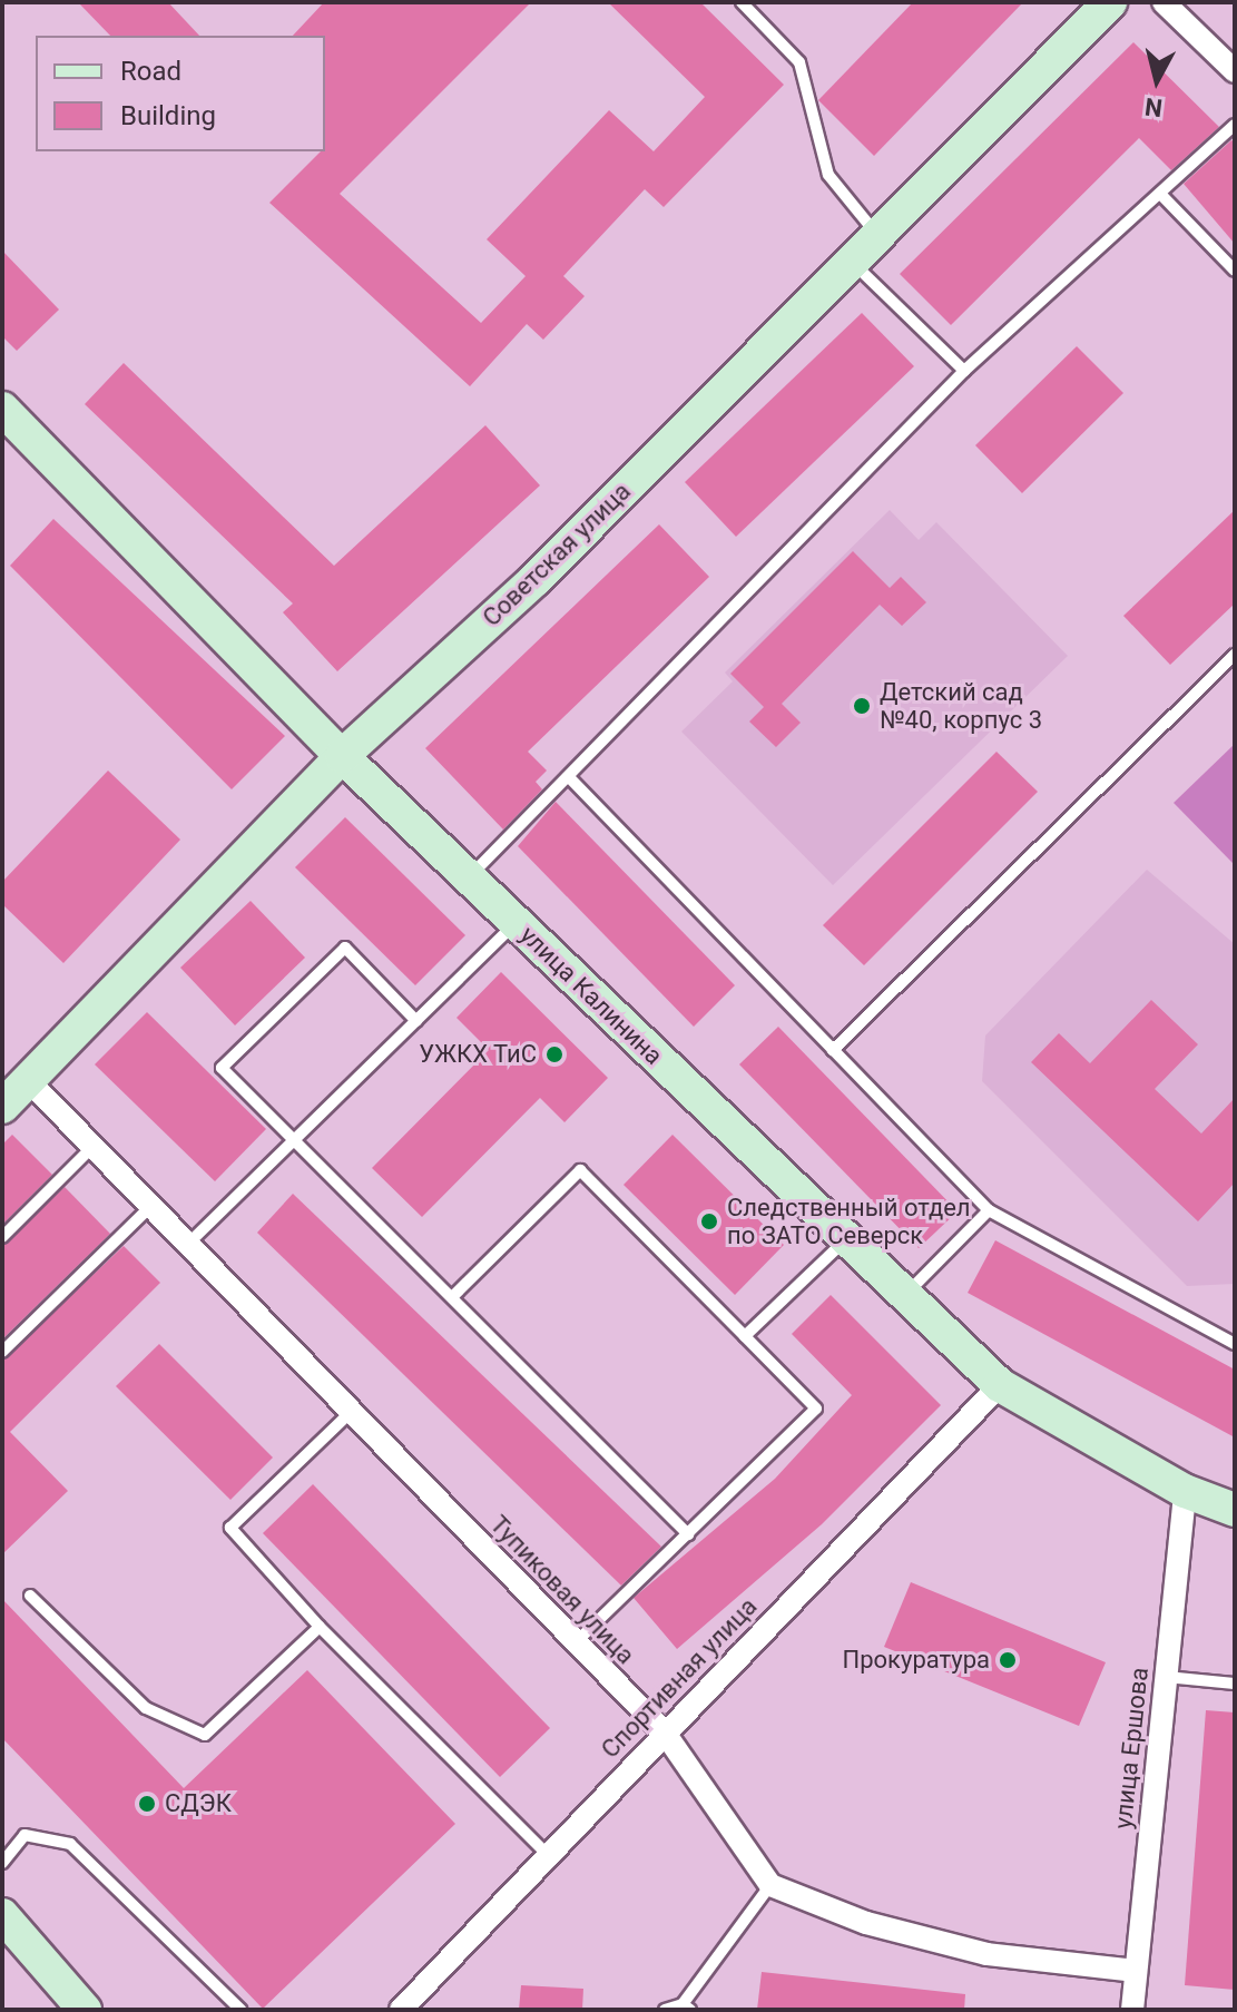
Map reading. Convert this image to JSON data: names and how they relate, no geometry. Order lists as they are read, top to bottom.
{
  "streets": {
    "street": [
      "Советская улица",
      "улица Калинина",
      "Тупиковая улица",
      "Спортивная улица",
      "улица Ершова"
    ]
  },
  "crossings": [
    ["Советская улица", "улица Калинина"],
    ["Советская улица", "Тупиковая улица"],
    ["улица Калинина", "Спортивная улица"],
    ["улица Калинина", "улица Ершова"],
    ["Тупиковая улица", "Спортивная улица"]
  ],
  "places": [
    "Детский сад №40, корпус 3",
    "УЖКХ ТиС",
    "Следственный отдел по ЗАТО Северск",
    "Прокуратура",
    "СДЭК"
  ],
  "legend": ["Road", "Building"],
  "north": "bottom"
}
